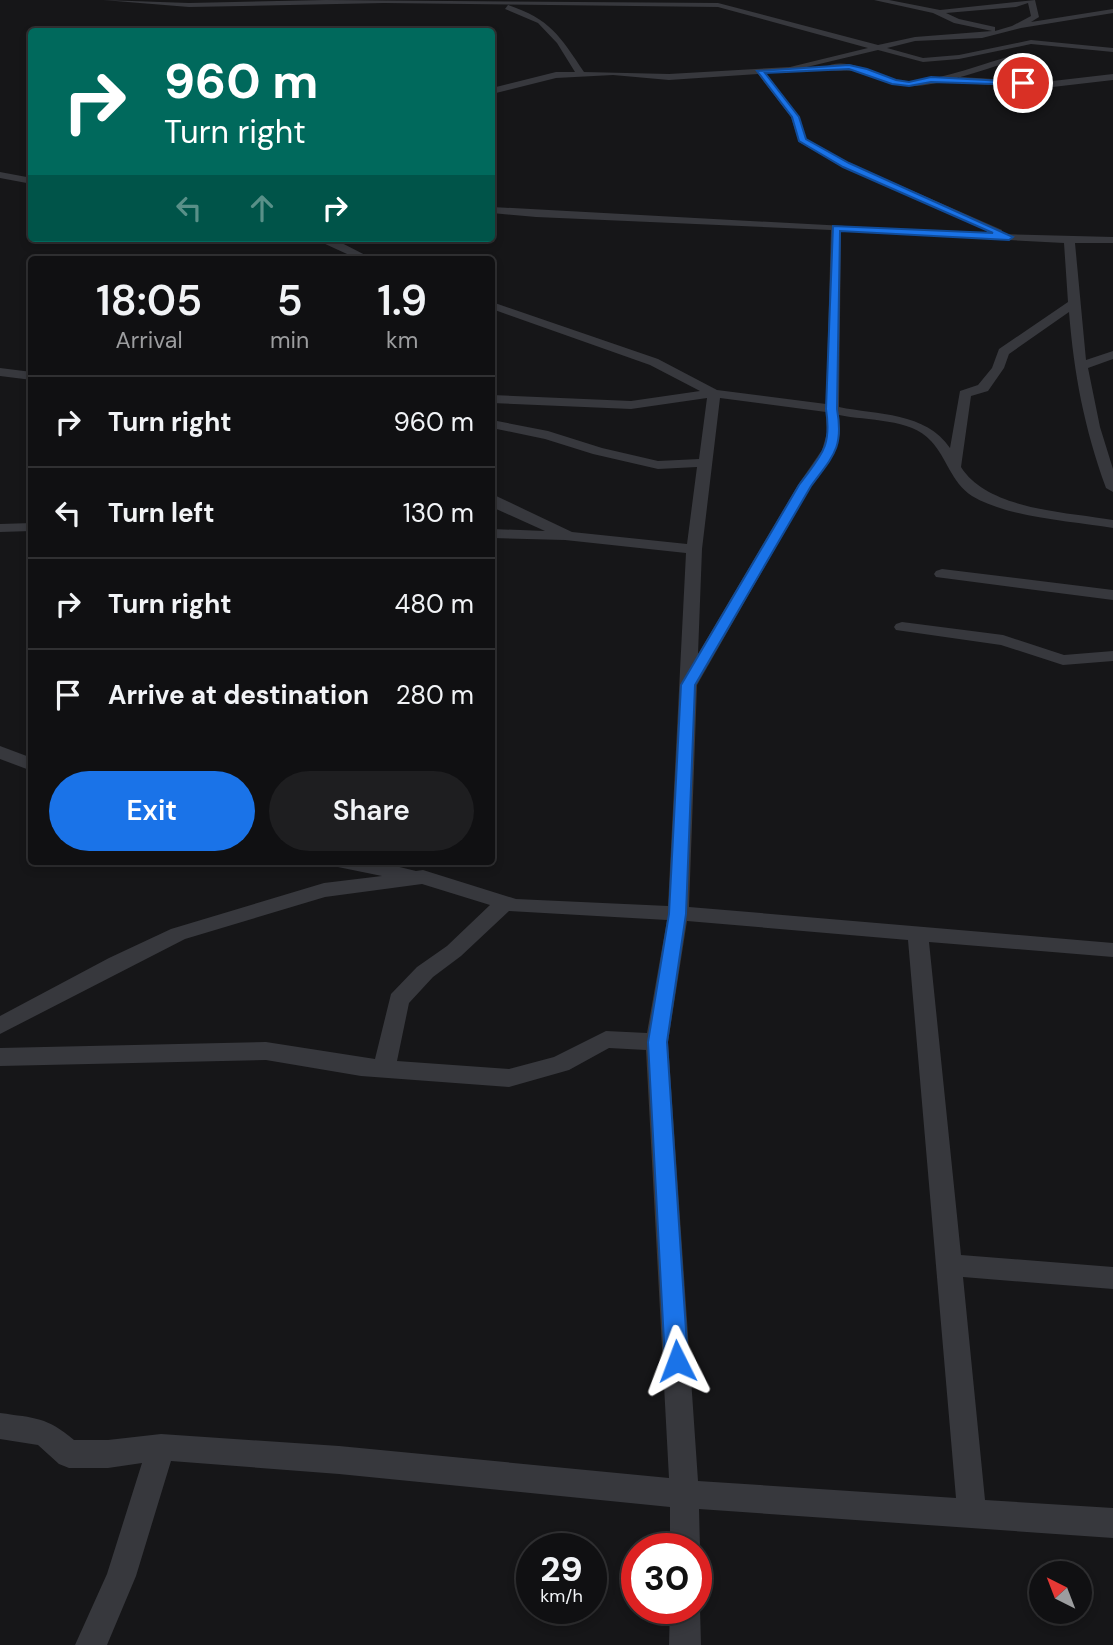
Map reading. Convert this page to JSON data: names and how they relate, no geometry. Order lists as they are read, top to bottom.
{
  "north": "top left",
  "page": {
    "turn": ["960 m", "Turn right"],
    "eta": [
      "18:05",
      "Arrival",
      "5",
      "min",
      "1.9",
      "km"
    ],
    "list": [
      {
        "name": "Turn right",
        "value": "960 m"
      },
      {
        "name": "Turn left",
        "value": "130 m"
      },
      {
        "name": "Turn right",
        "value": "480 m"
      },
      {
        "name": "Arrive at destination",
        "value": "280 m"
      }
    ],
    "buttons": ["Exit", "Share"],
    "speed": "29 km/h",
    "limit": "30"
  }
}
